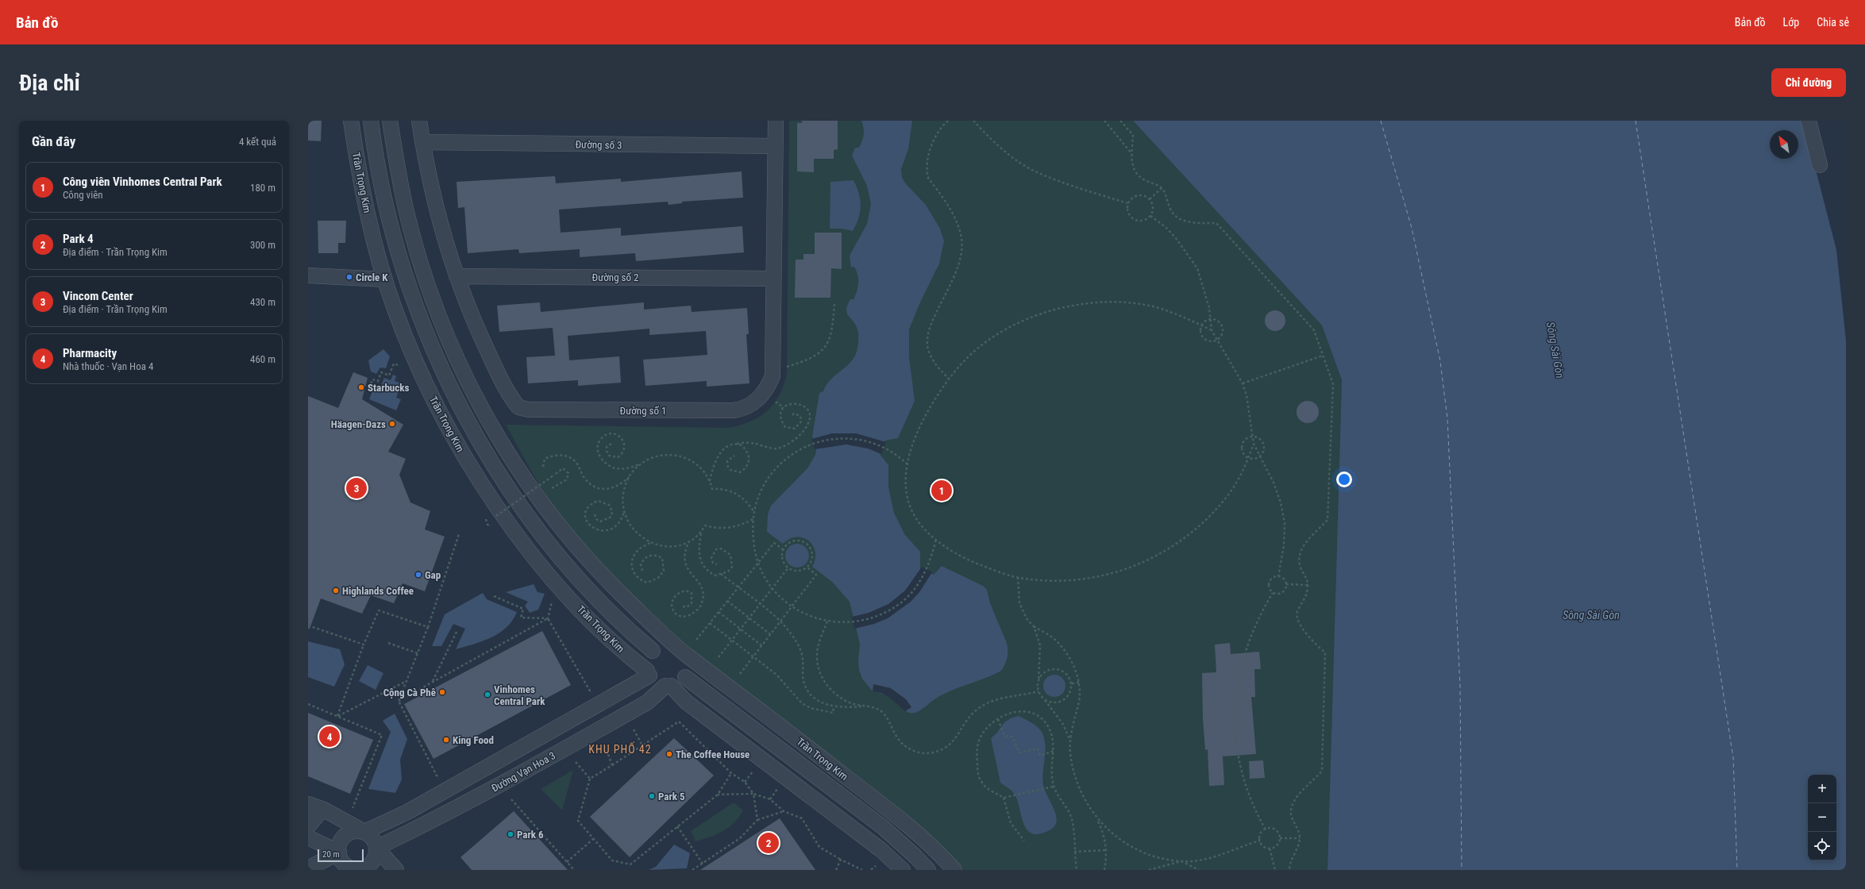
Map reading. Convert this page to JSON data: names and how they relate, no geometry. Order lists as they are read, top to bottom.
{
  "streets": {
    "street": [
      "Đường số 3",
      "Trần Trọng Kim",
      "Đường số 2",
      "Đường số 1",
      "Đường Vạn Hoa 3"
    ]
  },
  "crossings": [
    ["Trần Trọng Kim", "Đường Vạn Hoa 3"],
    ["Đường số 2", "Đường số 1"]
  ],
  "districts": ["KHU PHỐ 42"],
  "water": ["Sông Sài Gòn"],
  "places": [
    "Circle K",
    "Starbucks",
    "Häagen-Dazs",
    "Gap",
    "Highlands Coffee",
    "Cộng Cà Phê",
    "Vinhomes Central Park",
    "King Food",
    "The Coffee House",
    "Park 5",
    "Park 6"
  ],
  "scale_bar": "20 m",
  "north": "top left",
  "page": {
    "header": "Bản đồ",
    "nav": ["Bản đồ", "Lớp", "Chia sẻ"],
    "buttons": "Chỉ đường",
    "title": "Địa chỉ",
    "heading": ["Gần đây", "4 kết quả"],
    "list": [
      {
        "mark": "1",
        "name": "Công viên Vinhomes Central Park",
        "note": "Công viên",
        "value": "180 m"
      },
      {
        "mark": "2",
        "name": "Park 4",
        "note": "Địa điểm · Trần Trọng Kim",
        "value": "300 m"
      },
      {
        "mark": "3",
        "name": "Vincom Center",
        "note": "Địa điểm · Trần Trọng Kim",
        "value": "430 m"
      },
      {
        "mark": "4",
        "name": "Pharmacity",
        "note": "Nhà thuốc · Vạn Hoa 4",
        "value": "460 m"
      }
    ],
    "pins": [
      "3",
      "1",
      "4",
      "2"
    ],
    "map_buttons": ["+", "−"],
    "scale": "20 m"
  }
}
